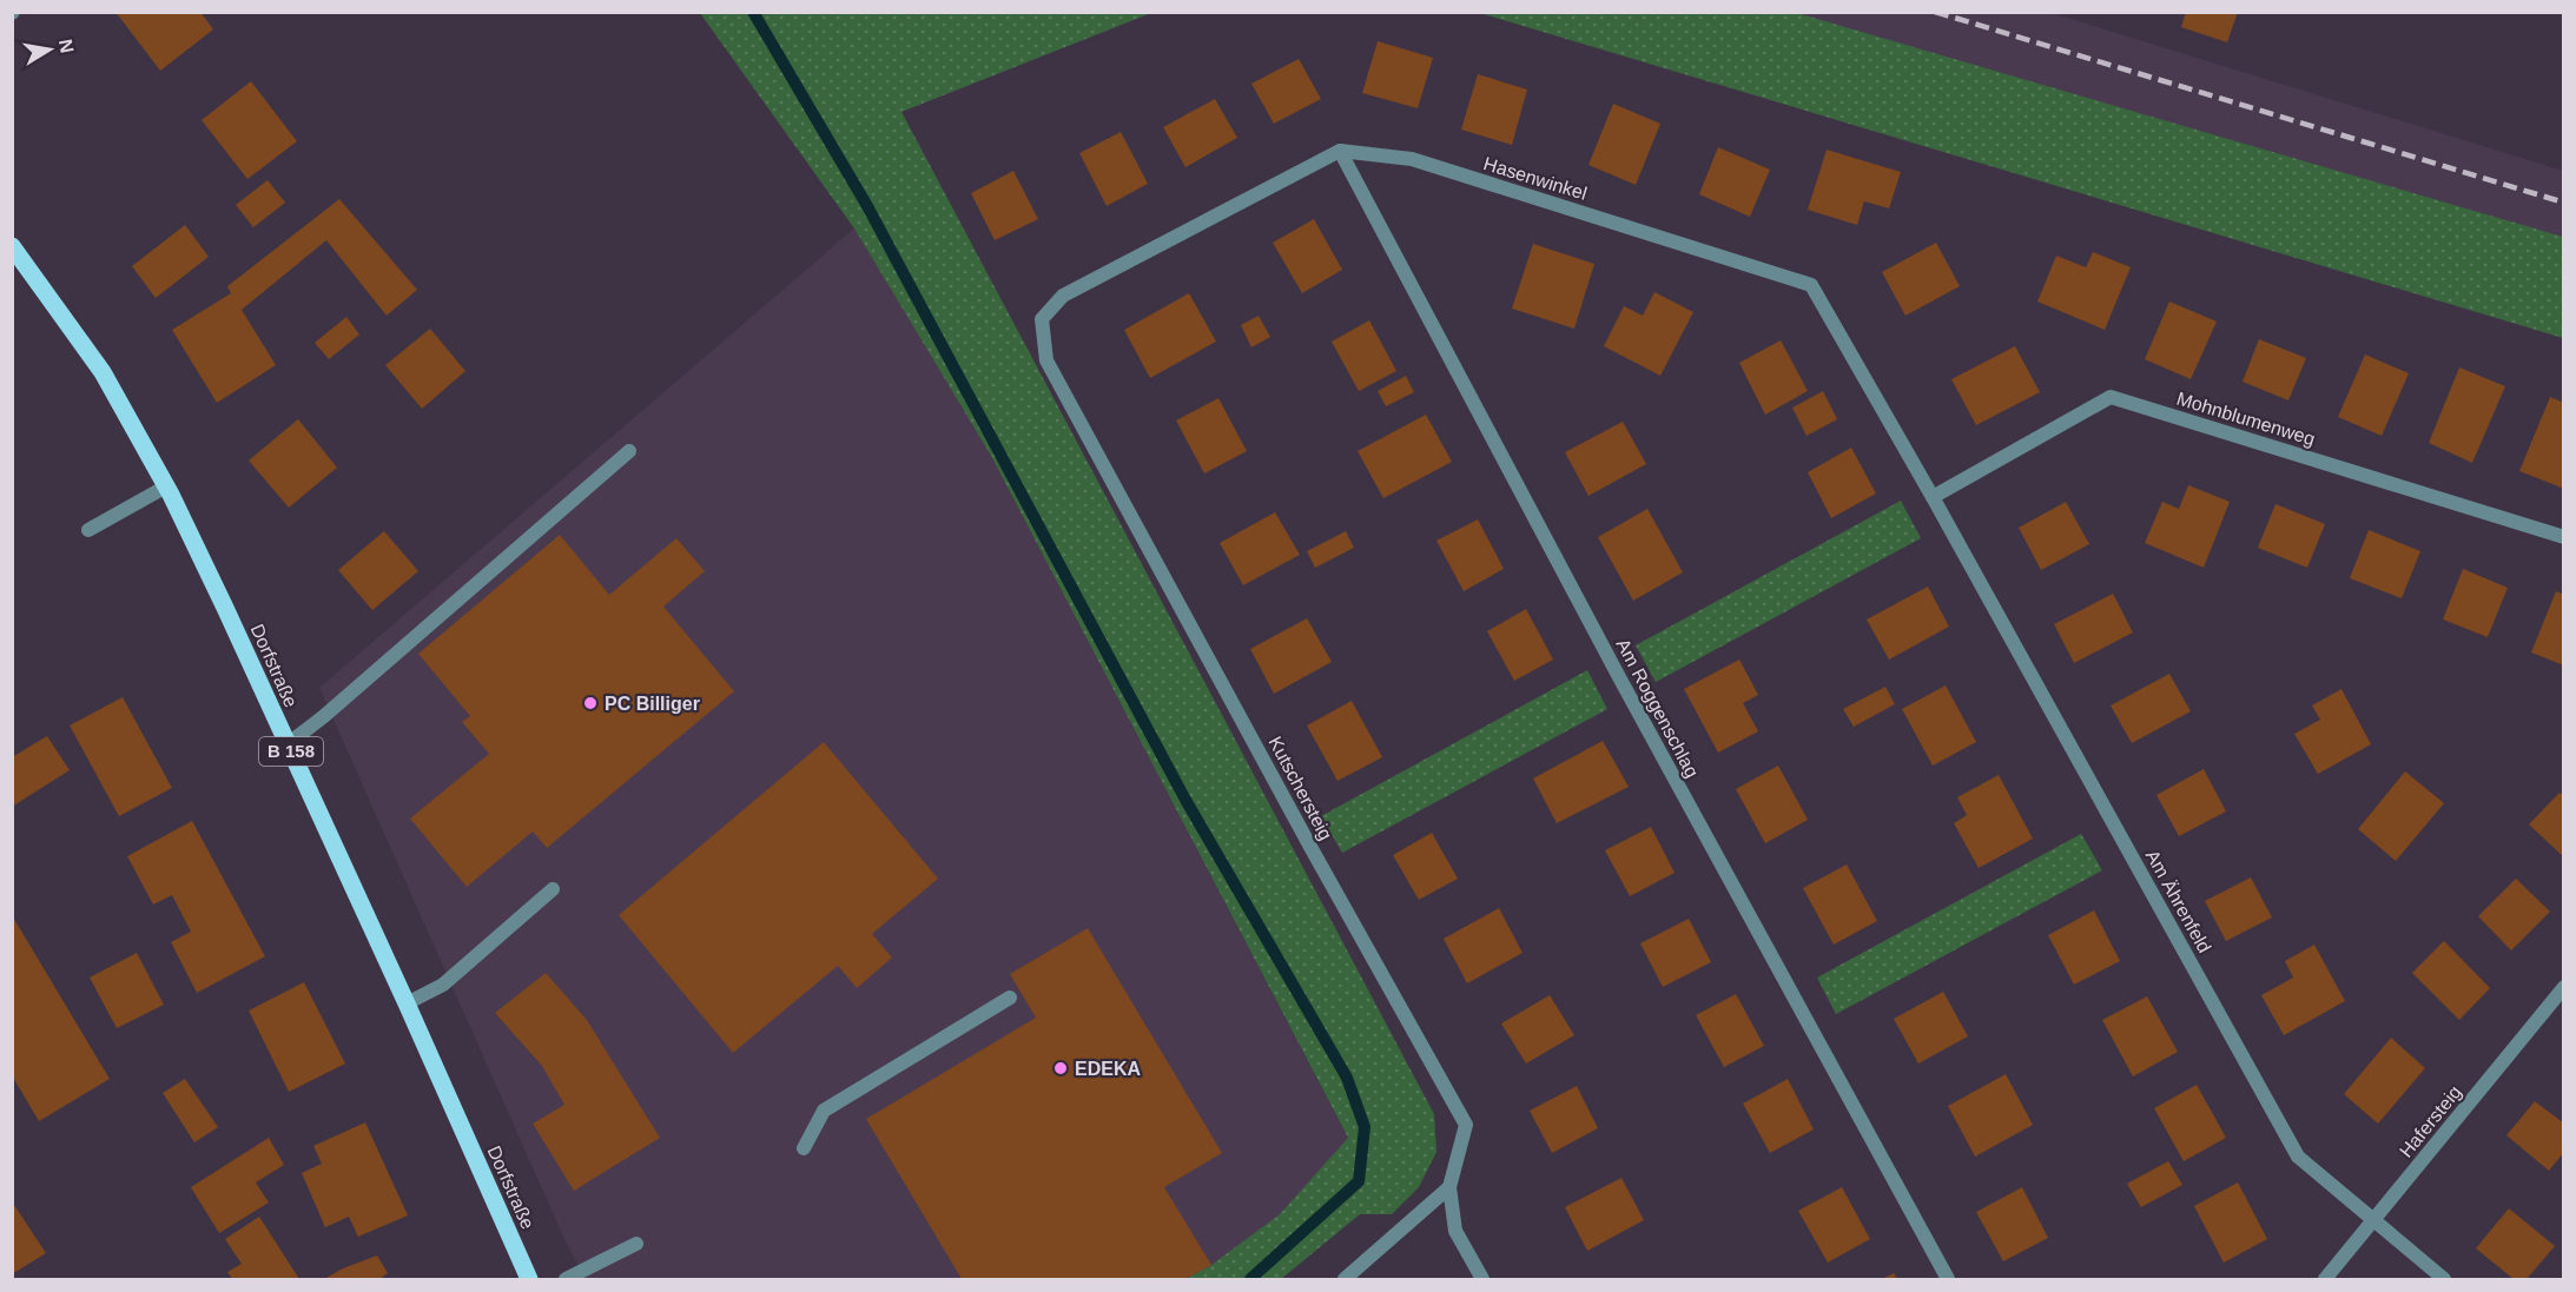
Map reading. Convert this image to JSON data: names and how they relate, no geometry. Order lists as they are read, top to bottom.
{
  "streets": {
    "main road": ["Dorfstraße", "B 158"],
    "street": [
      "Hasenwinkel",
      "Mohnblumenweg",
      "Am Roggenschlag",
      "Kutschersteig",
      "Am Ährenfeld",
      "Hafersteig"
    ]
  },
  "crossings": [
    ["Hasenwinkel", "Mohnblumenweg"],
    ["Hasenwinkel", "Am Roggenschlag"],
    ["Hasenwinkel", "Kutschersteig"],
    ["Hasenwinkel", "Am Ährenfeld"],
    ["Mohnblumenweg", "Am Ährenfeld"],
    ["Am Roggenschlag", "Kutschersteig"],
    ["Am Ährenfeld", "Hafersteig"]
  ],
  "places": ["PC Billiger", "EDEKA"],
  "north": "right"
}
